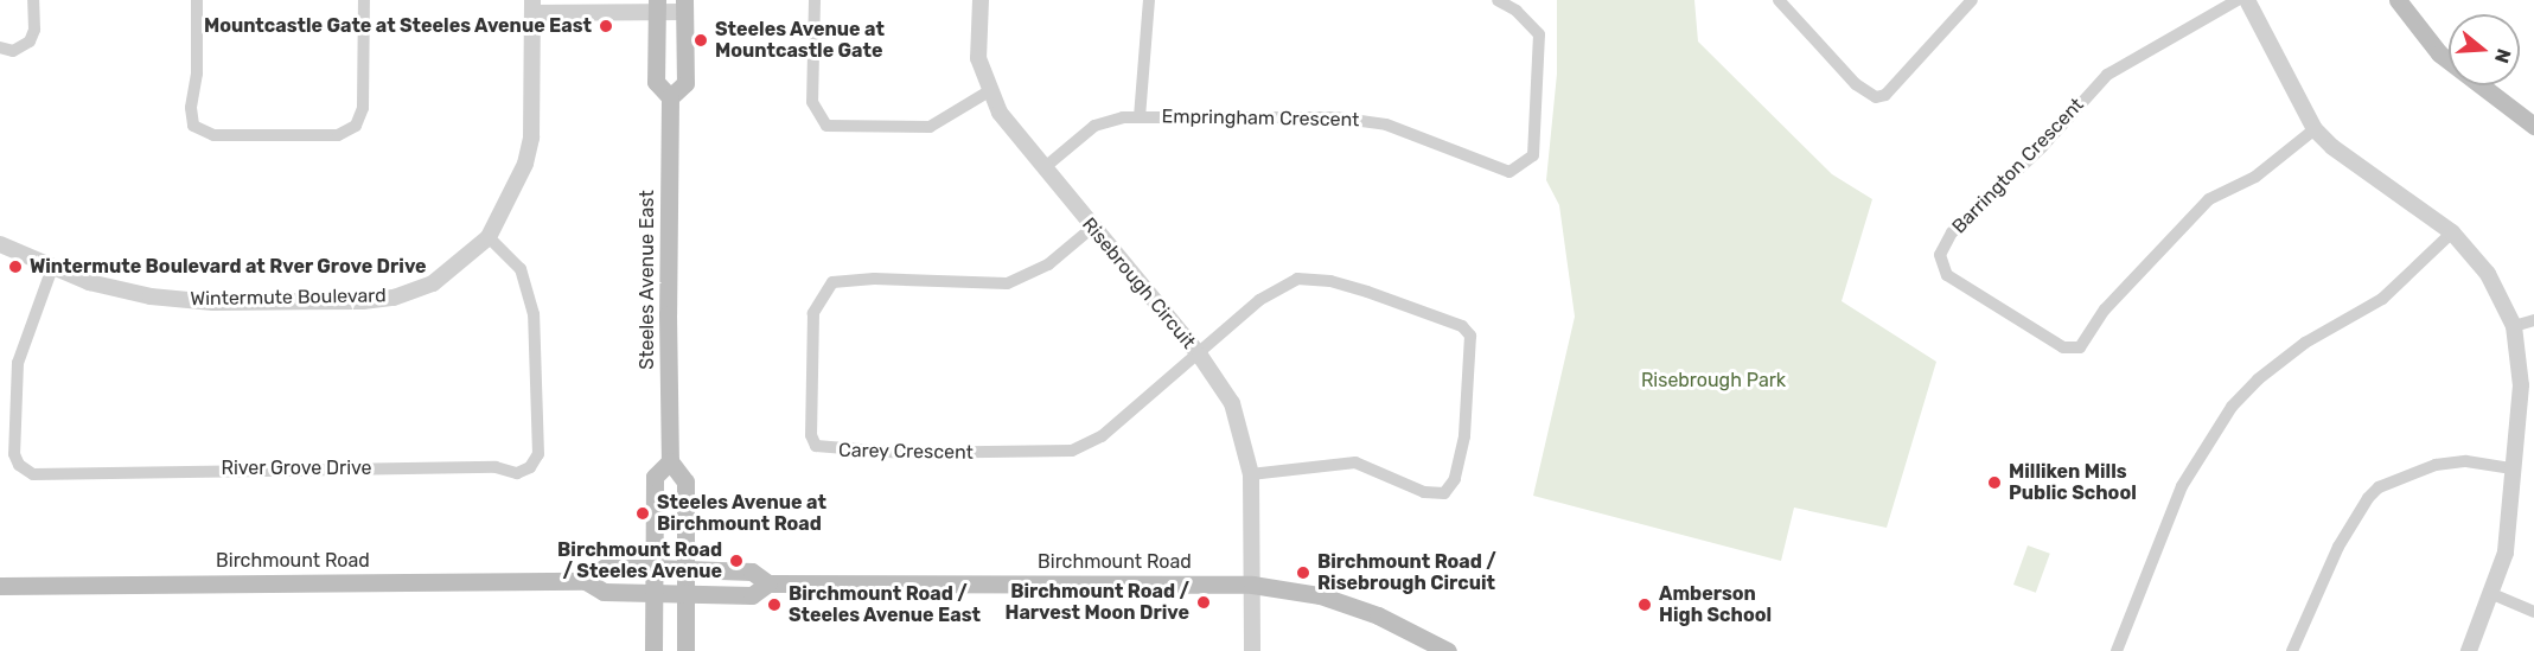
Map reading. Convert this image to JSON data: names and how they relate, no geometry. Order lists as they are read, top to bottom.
{
  "streets": {
    "main road": ["Steeles Avenue East", "Birchmount Road"],
    "street": [
      "Empringham Crescent",
      "Barrington Crescent",
      "Risebrough Circuit",
      "Wintermute Boulevard",
      "Carey Crescent",
      "River Grove Drive"
    ]
  },
  "crossings": [
    ["Empringham Crescent", "Risebrough Circuit"],
    ["Steeles Avenue East", "Birchmount Road"],
    ["Risebrough Circuit", "Carey Crescent"],
    ["Risebrough Circuit", "Birchmount Road"],
    ["Wintermute Boulevard", "River Grove Drive"]
  ],
  "parks": ["Risebrough Park"],
  "places": [
    "Mountcastle Gate at Steeles Avenue East",
    "Steeles Avenue at Mountcastle Gate",
    "Wintermute Boulevard at Rver Grove Drive",
    "Milliken Mills Public School",
    "Steeles Avenue at Birchmount Road",
    "Birchmount Road / Steeles Avenue",
    "Birchmount Road / Risebrough Circuit",
    "Birchmount Road / Harvest Moon Drive",
    "Birchmount Road / Steeles Avenue East",
    "Amberson High School"
  ],
  "north": "right"
}
